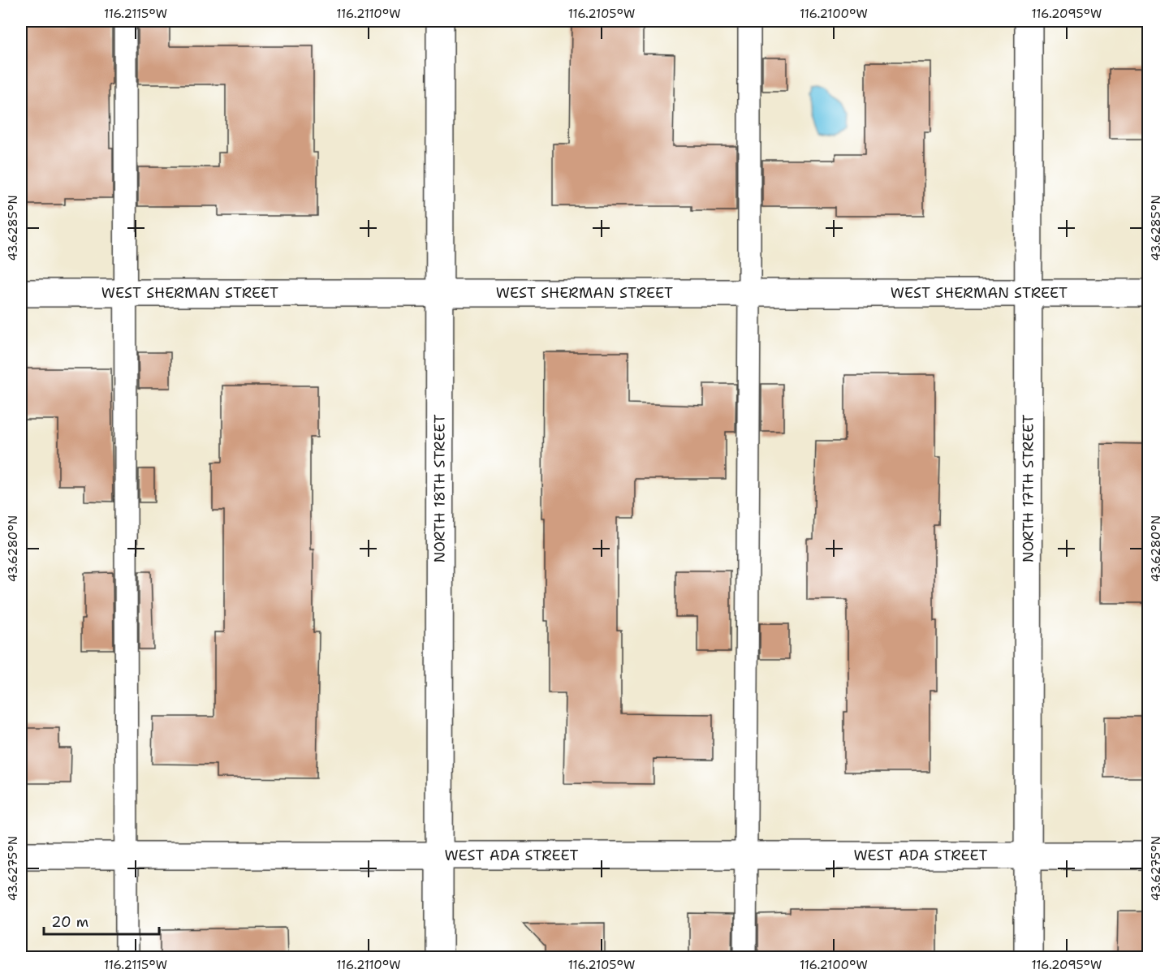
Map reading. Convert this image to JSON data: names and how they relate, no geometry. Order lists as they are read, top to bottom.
{
  "streets": {
    "street": [
      "WEST SHERMAN STREET",
      "NORTH 17TH STREET",
      "NORTH 18TH STREET",
      "WEST ADA STREET"
    ]
  },
  "crossings": [
    ["WEST SHERMAN STREET", "NORTH 17TH STREET"],
    ["WEST SHERMAN STREET", "NORTH 18TH STREET"],
    ["NORTH 17TH STREET", "WEST ADA STREET"],
    ["NORTH 18TH STREET", "WEST ADA STREET"]
  ],
  "scale_bar": "20 m",
  "coordinates": [
    "116.2115°W",
    "116.2110°W",
    "116.2105°W",
    "116.2100°W",
    "116.2095°W",
    "43.6285°N",
    "43.6280°N",
    "43.6275°N"
  ]
}
